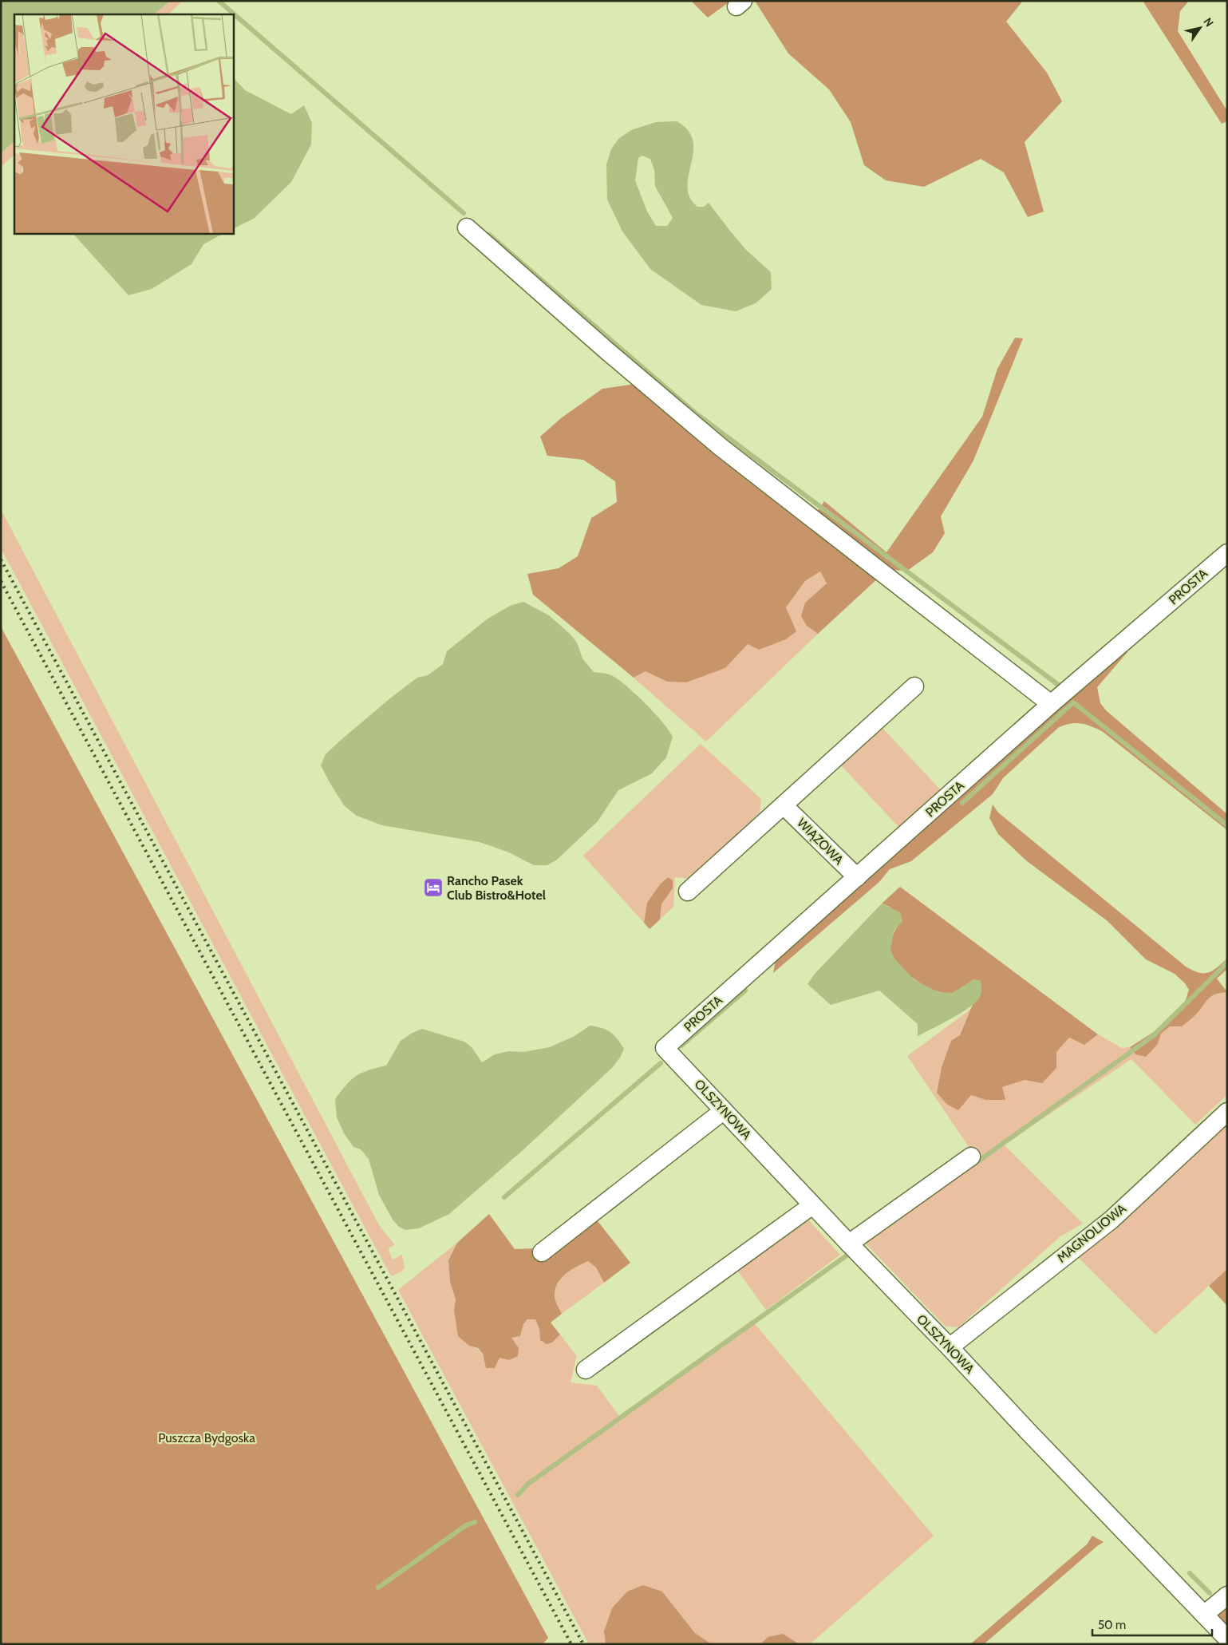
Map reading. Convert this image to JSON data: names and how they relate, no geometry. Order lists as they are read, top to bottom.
{
  "streets": {
    "street": [
      "PROSTA",
      "WIĄZOWA",
      "OLSZYNOWA",
      "MAGNOLIOWA"
    ]
  },
  "crossings": [
    ["PROSTA", "WIĄZOWA"],
    ["PROSTA", "OLSZYNOWA"],
    ["OLSZYNOWA", "MAGNOLIOWA"]
  ],
  "parks": ["Puszcza Bydgoska"],
  "places": {
    "hotel": ["Rancho Pasek Club Bistro&Hotel"]
  },
  "scale_bar": "50 m",
  "north": "top right"
}
